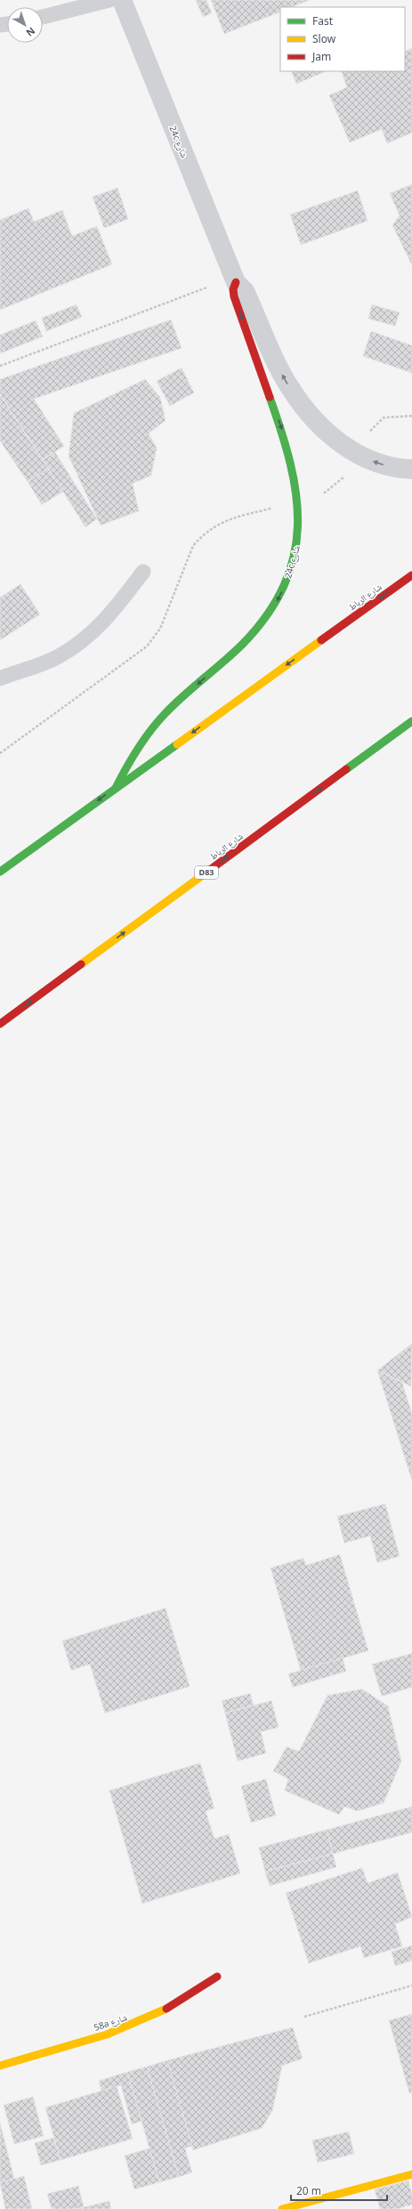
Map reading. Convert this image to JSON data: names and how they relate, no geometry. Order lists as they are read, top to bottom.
{
  "streets": {
    "main road": [
      "24c شارع",
      "شارع الرباط",
      "D83",
      "58a شارع"
    ]
  },
  "crossings": [
    ["24c شارع", "شارع الرباط"]
  ],
  "legend": ["Fast", "Slow", "Jam"],
  "scale_bar": "20 m",
  "north": "bottom right"
}
